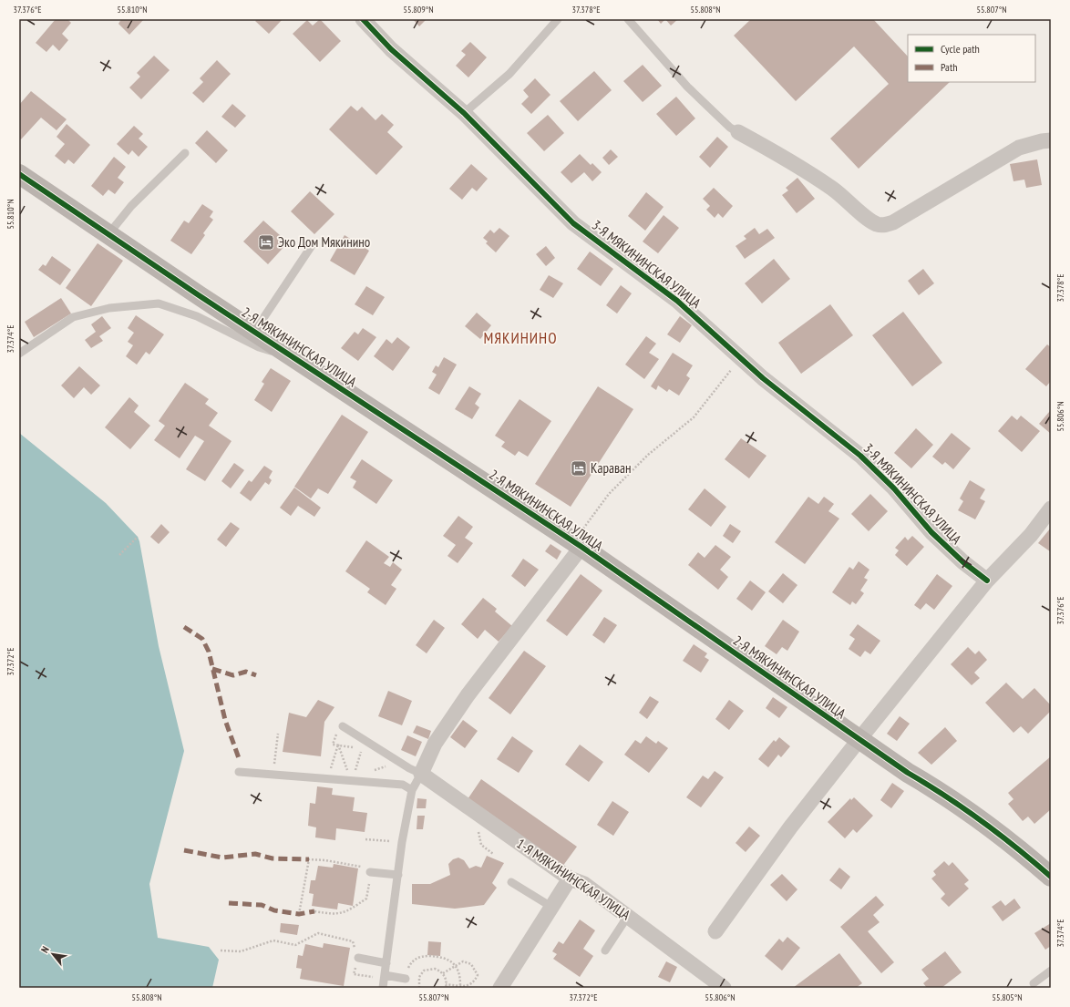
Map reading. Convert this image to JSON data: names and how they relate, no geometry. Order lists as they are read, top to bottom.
{
  "streets": {
    "street": ["3-Я МЯКИНИНСКАЯ УЛИЦА", "2-Я МЯКИНИНСКАЯ УЛИЦА", "1-Я МЯКИНИНСКАЯ УЛИЦА"]
  },
  "districts": ["МЯКИНИНО"],
  "places": {
    "hotel": ["Эко Дом Мякинино", "Караван"]
  },
  "legend": ["Cycle path", "Path"],
  "north": "top left",
  "coordinates": [
    "37.376°E",
    "55.810°N",
    "55.809°N",
    "37.378°E",
    "55.808°N",
    "55.807°N",
    "37.374°E",
    "55.806°N",
    "37.372°E",
    "55.805°N"
  ]
}
